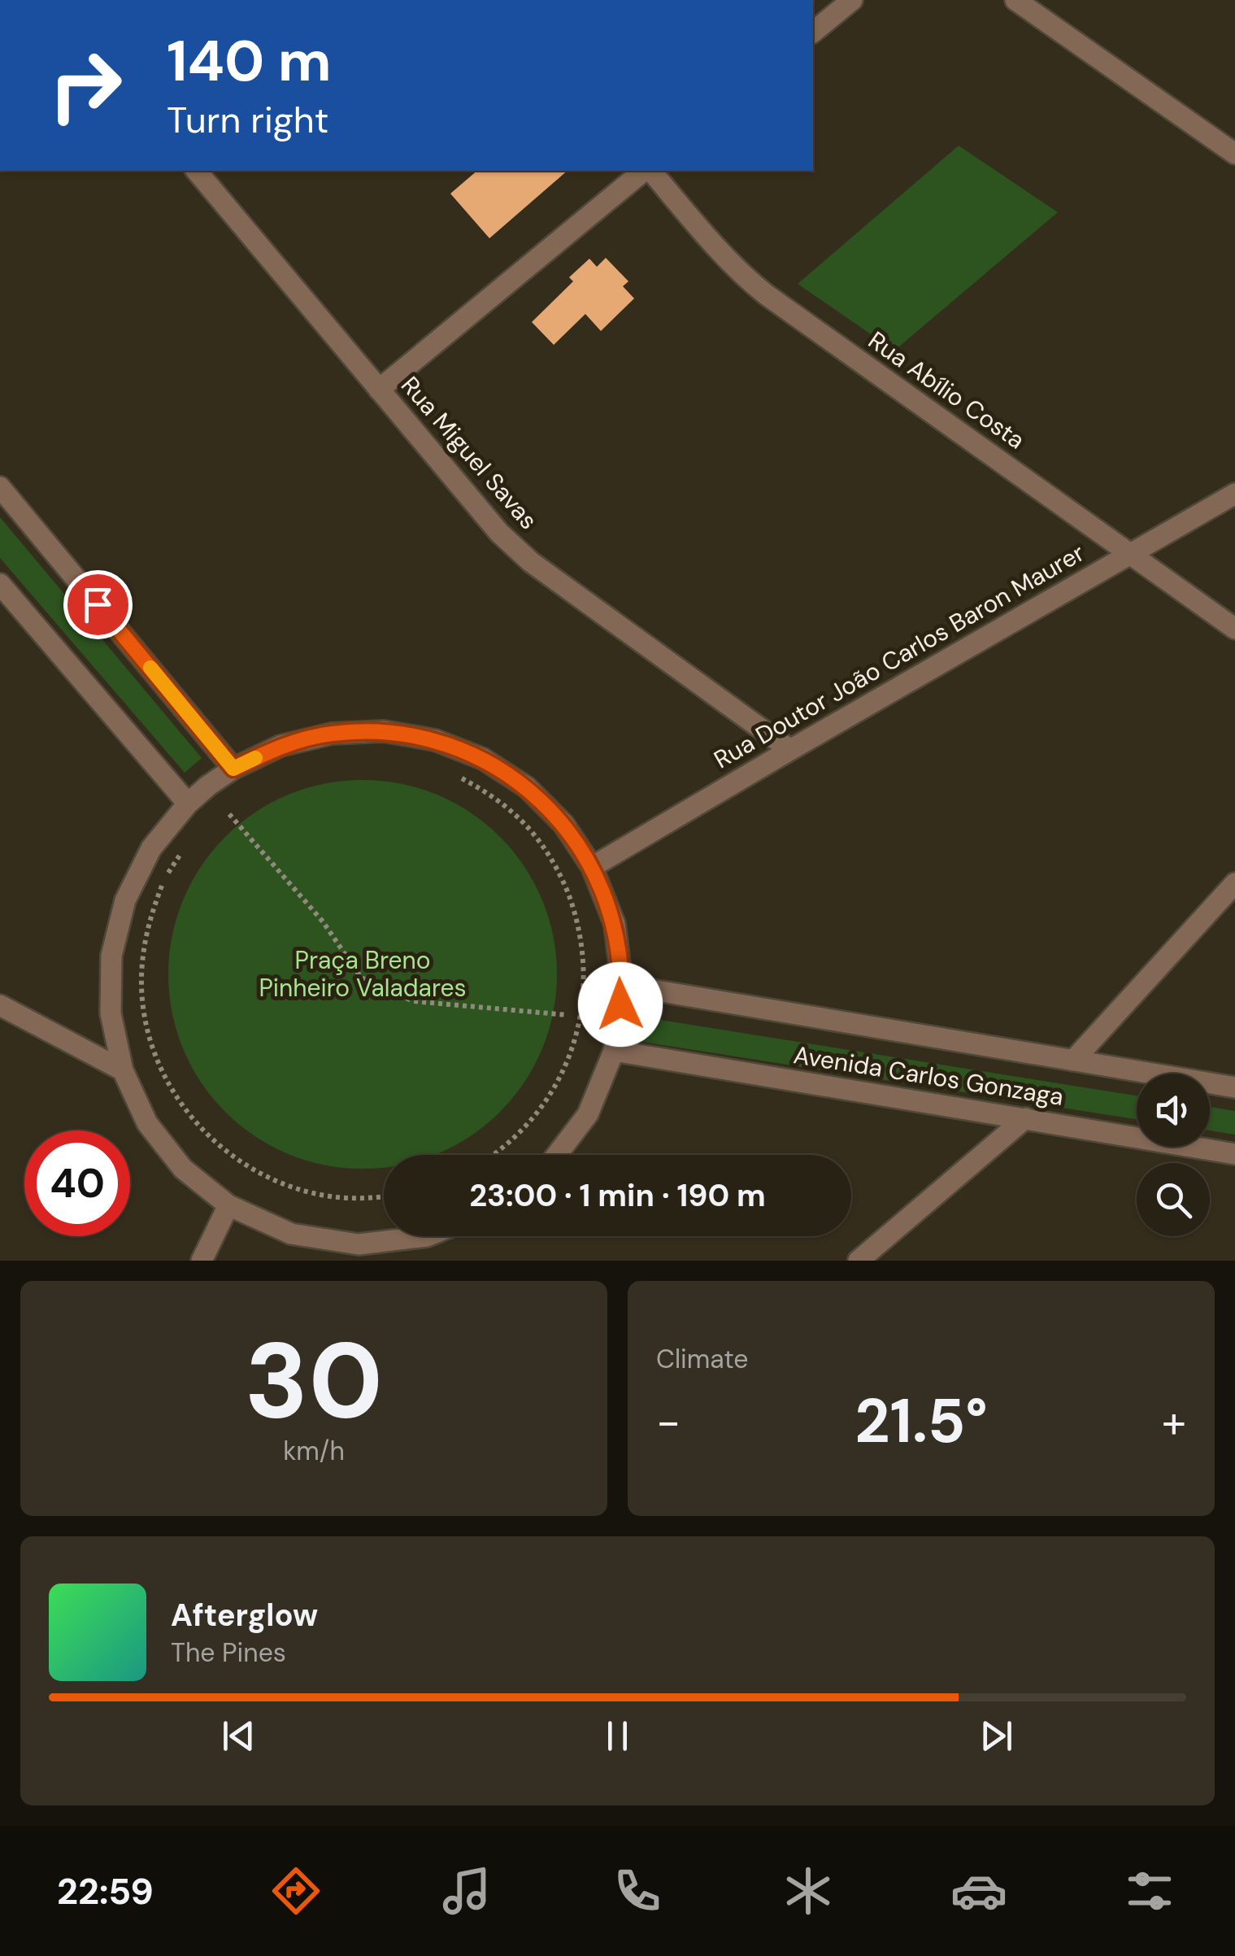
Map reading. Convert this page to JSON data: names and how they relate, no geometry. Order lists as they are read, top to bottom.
{
  "streets": {
    "street": [
      "Rua Abílio Costa",
      "Rua Miguel Savas",
      "Rua Doutor João Carlos Baron Maurer",
      "Avenida Carlos Gonzaga"
    ]
  },
  "crossings": [
    ["Rua Abílio Costa", "Rua Doutor João Carlos Baron Maurer"],
    ["Rua Miguel Savas", "Rua Doutor João Carlos Baron Maurer"]
  ],
  "parks": ["Praça Breno Pinheiro Valadares"],
  "page": {
    "turn": ["140 m", "Turn right"],
    "limit": "40",
    "trip": "23:00 · 1 min · 190 m",
    "tile": [
      ["30", "km/h"],
      "Climate"
    ],
    "heat": ["−", "21.5°", "+"],
    "song": ["Afterglow", "The Pines"],
    "tabs": "22:59"
  }
}
